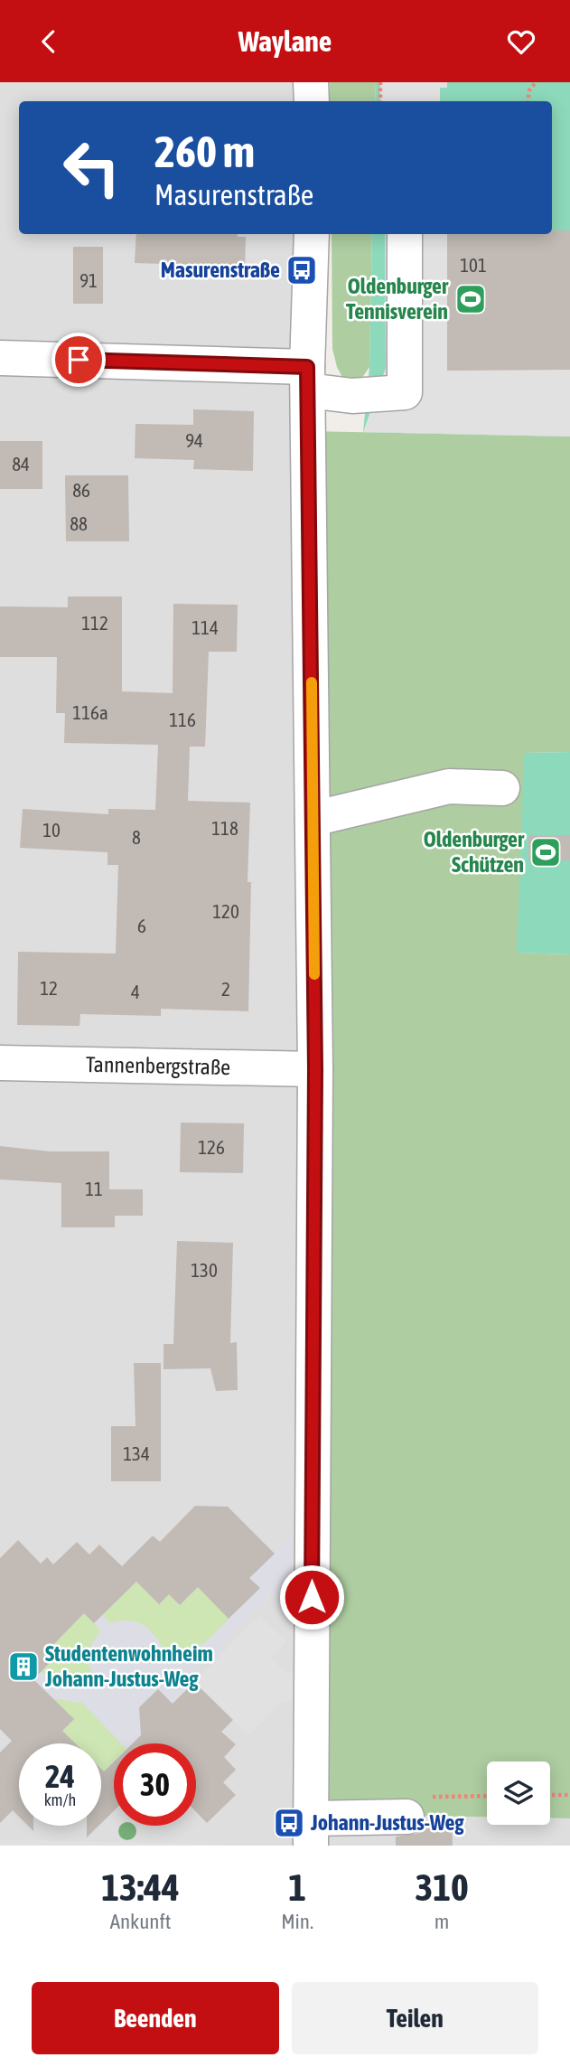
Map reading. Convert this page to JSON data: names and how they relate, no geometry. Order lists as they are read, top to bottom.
{
  "streets": {
    "street": ["Tannenbergstraße"]
  },
  "places": {
    "bus stop": ["Masurenstraße", "Johann-Justus-Weg"],
    "sports": ["Oldenburger Tennisverein", "Oldenburger Schützen"],
    "building": ["Studentenwohnheim Johann-Justus-Weg"]
  },
  "house_numbers": [
    "101",
    "91",
    "94",
    "84",
    "86",
    "88",
    "112",
    "114",
    "116a",
    "116",
    "118",
    "10",
    "8",
    "120",
    "6",
    "12",
    "2",
    "4",
    "126",
    "11",
    "130",
    "134"
  ],
  "page": {
    "header": "Waylane",
    "turn": ["260 m", "Masurenstraße"],
    "speed": "24 km/h",
    "limit": "30",
    "eta": [
      "13:44",
      "Ankunft",
      "1",
      "Min.",
      "310",
      "m"
    ],
    "buttons": ["Beenden", "Teilen"]
  }
}
